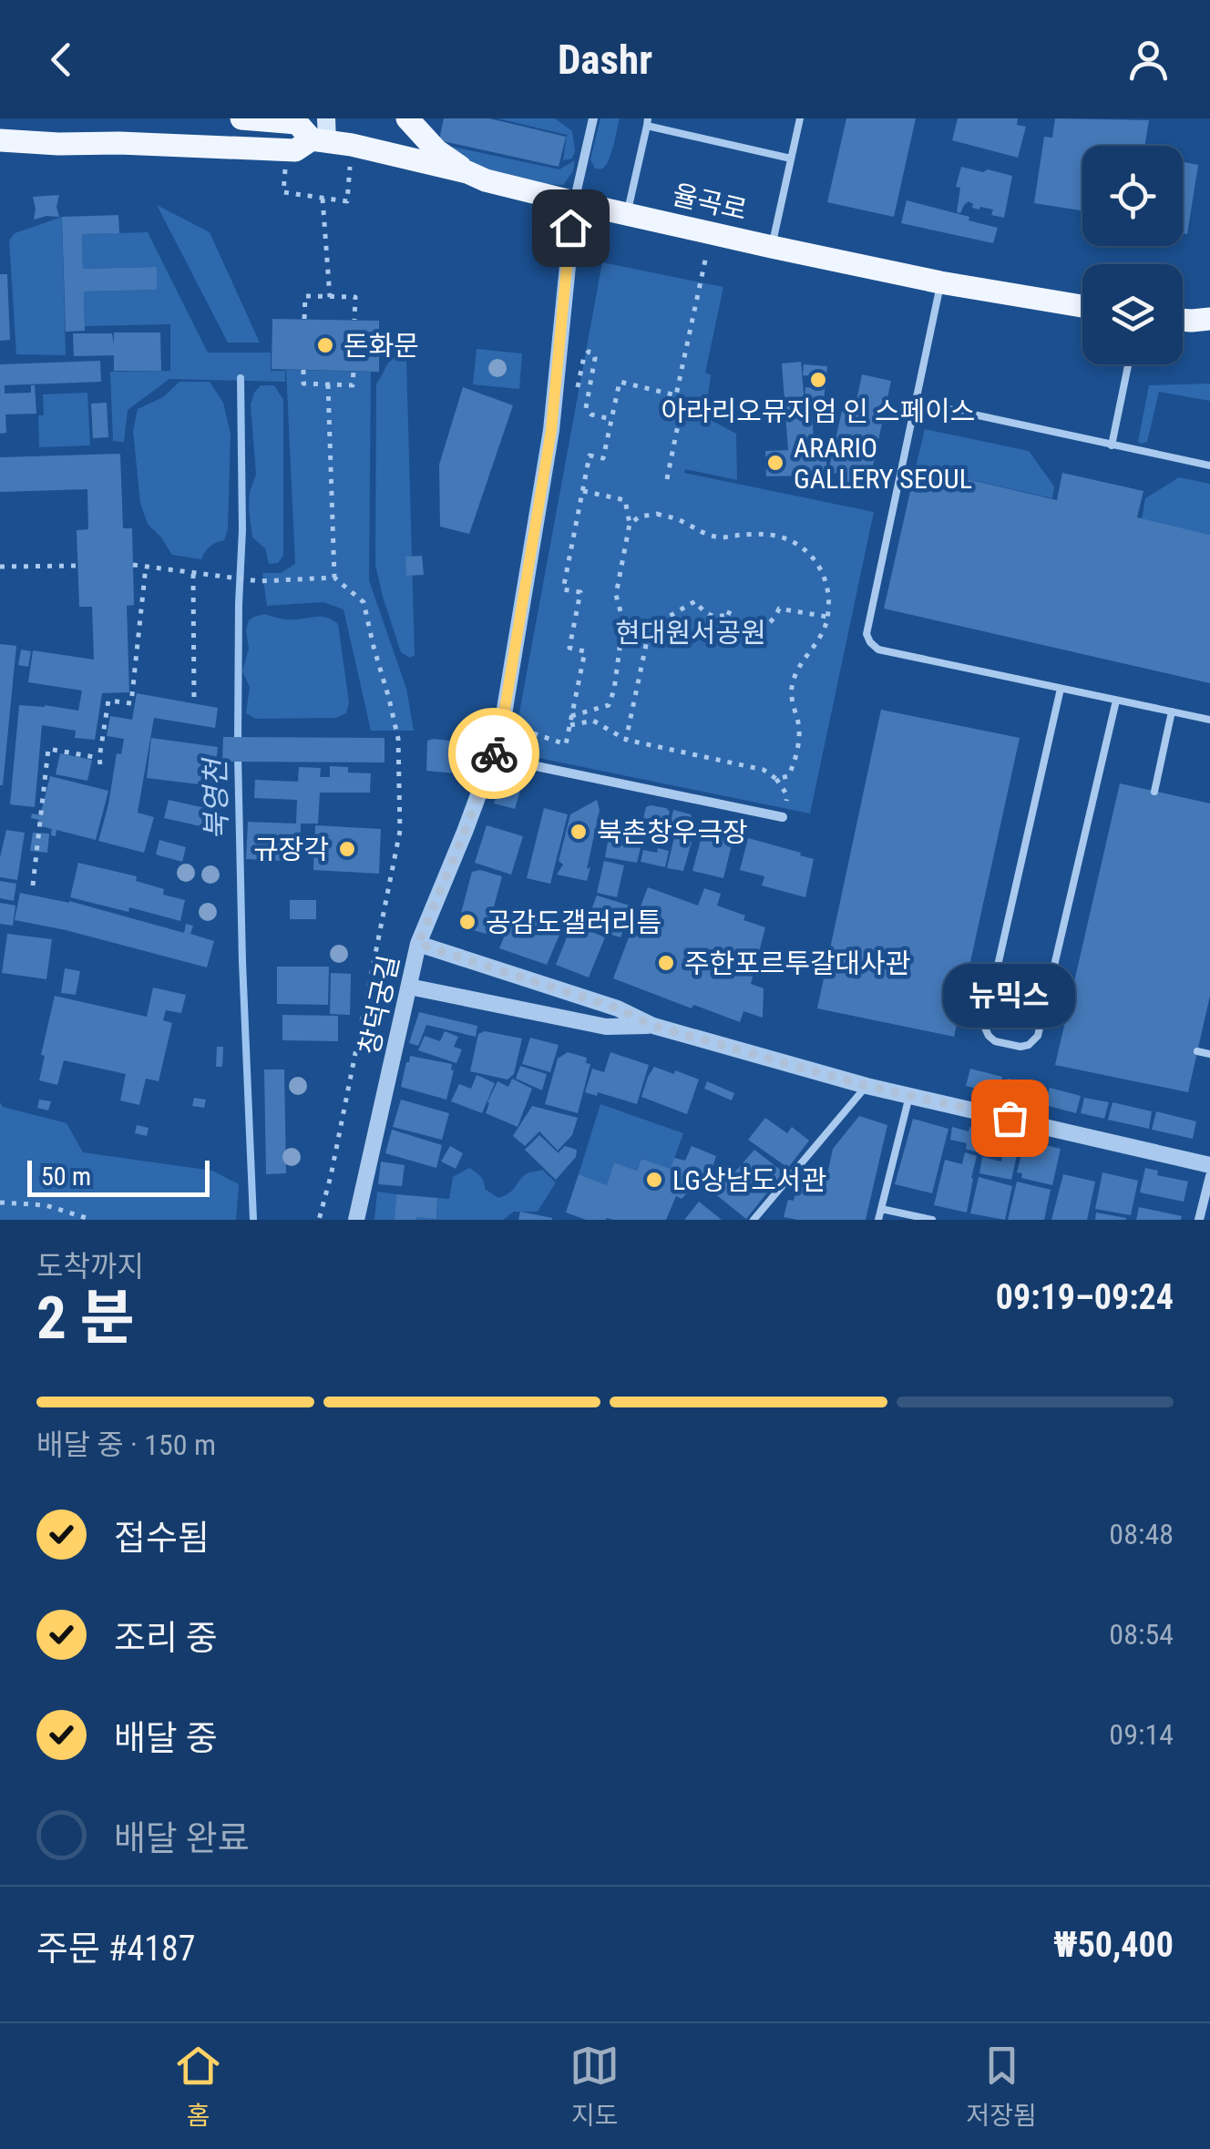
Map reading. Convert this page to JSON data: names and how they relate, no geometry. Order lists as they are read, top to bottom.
{
  "streets": {
    "main road": ["율곡로"],
    "street": ["창덕궁길"]
  },
  "crossings": [
    ["율곡로", "창덕궁길"]
  ],
  "water": ["북영천"],
  "parks": ["현대원서공원"],
  "places": [
    "돈화문",
    "아라리오뮤지엄 인 스페이스",
    "ARARIO GALLERY SEOUL",
    "북촌창우극장",
    "규장각",
    "공감도갤러리틈",
    "주한포르투갈대사관",
    "뉴믹스",
    "LG상남도서관"
  ],
  "scale_bar": "50 m",
  "page": {
    "header": "Dashr",
    "bubble": "뉴믹스",
    "scale": "50 m",
    "heading": ["2 분", "도착까지", "09:19–09:24"],
    "panel": ["주문 #4187", "₩50,400"],
    "bar": "배달 중 · 150 m",
    "list": [
      ["접수됨", "08:48"],
      ["조리 중", "08:54"],
      ["배달 중", "09:14"],
      "배달 완료"
    ],
    "tabs": ["홈", "지도", "저장됨"]
  }
}
